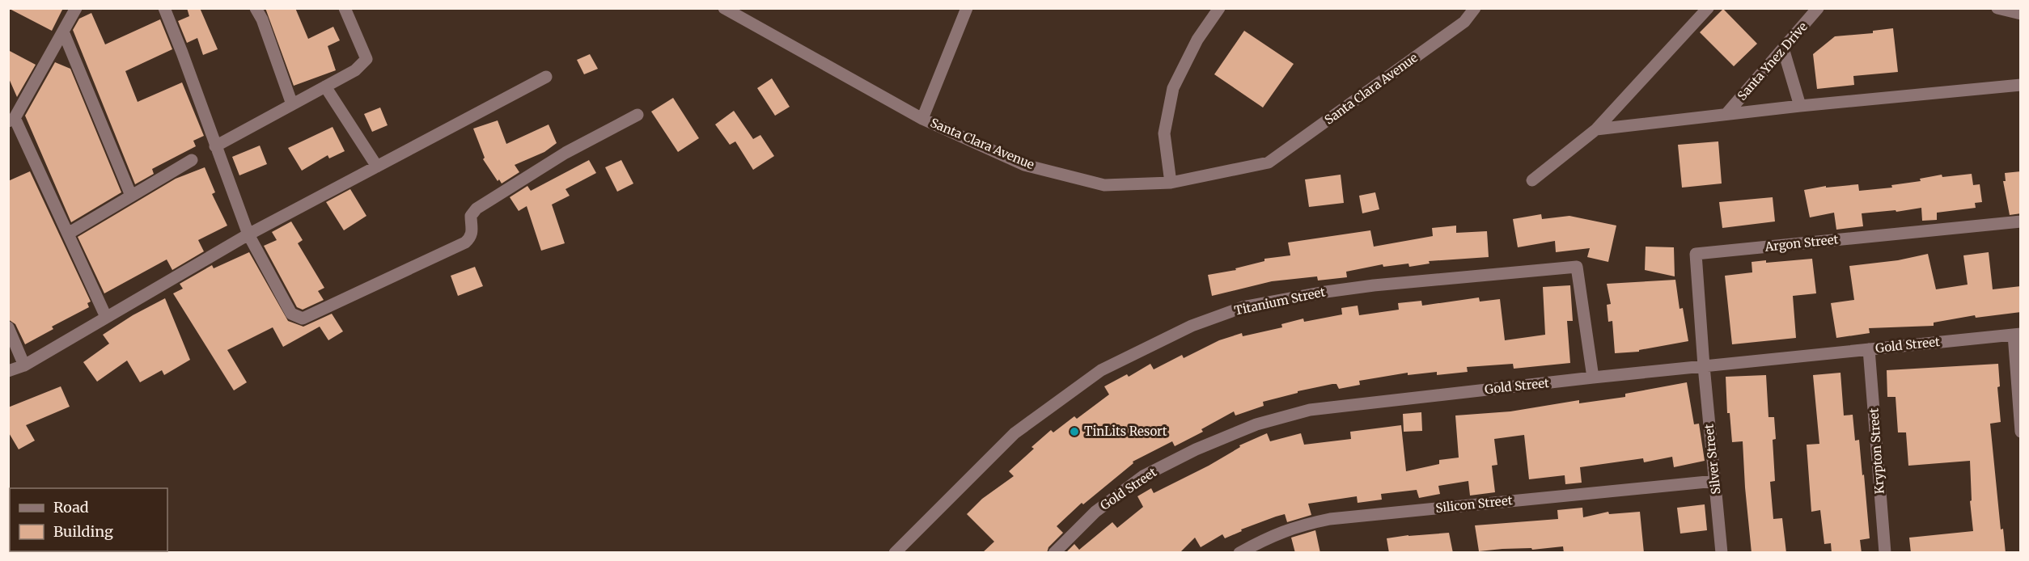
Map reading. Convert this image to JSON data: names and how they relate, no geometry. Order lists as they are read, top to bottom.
{
  "streets": {
    "street": [
      "Santa Ynez Drive",
      "Santa Clara Avenue",
      "Argon Street",
      "Titanium Street",
      "Gold Street",
      "Krypton Street",
      "Silver Street",
      "Silicon Street"
    ]
  },
  "crossings": [
    ["Argon Street", "Gold Street"],
    ["Argon Street", "Silver Street"],
    ["Titanium Street", "Gold Street"],
    ["Gold Street", "Krypton Street"],
    ["Gold Street", "Silver Street"],
    ["Silver Street", "Silicon Street"]
  ],
  "places": ["TinLits Resort"],
  "legend": ["Road", "Building"]
}
